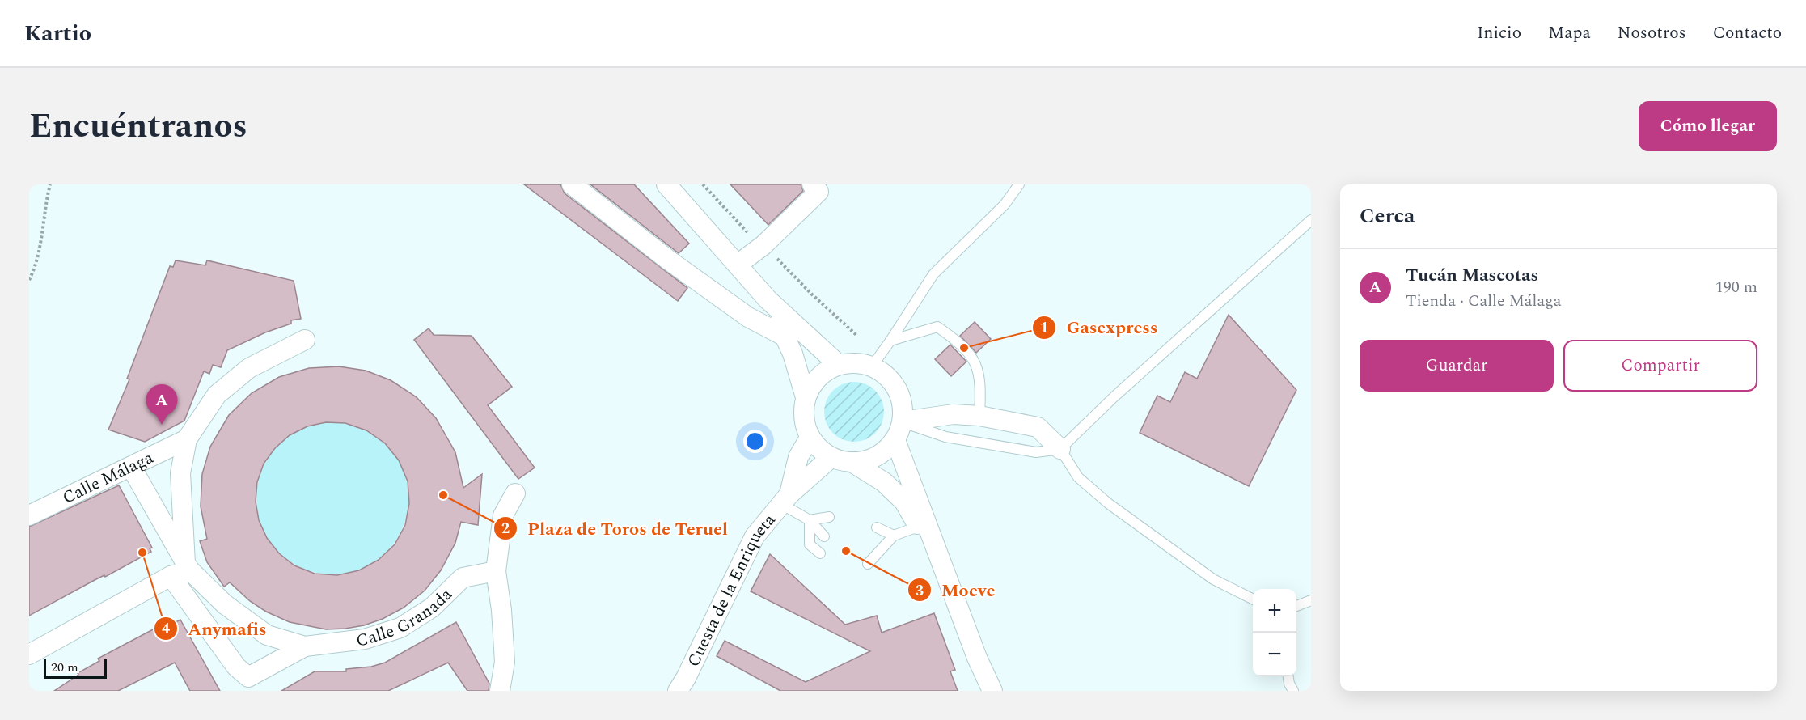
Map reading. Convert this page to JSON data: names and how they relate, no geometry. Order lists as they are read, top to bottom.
{
  "streets": {
    "street": ["Calle Málaga", "Cuesta de la Enriqueta", "Calle Granada"]
  },
  "crossings": [
    ["Calle Málaga", "Calle Granada"]
  ],
  "places": [
    "Gasexpress",
    "Plaza de Toros de Teruel",
    "Moeve",
    "Anymafis"
  ],
  "scale_bar": "20 m",
  "page": {
    "header": "Kartio",
    "nav": [
      "Inicio",
      "Mapa",
      "Nosotros",
      "Contacto"
    ],
    "title": "Encuéntranos",
    "buttons": [
      "Cómo llegar",
      ["Guardar", "Compartir"]
    ],
    "heading": "Cerca",
    "list": [
      {
        "mark": "A",
        "name": "Tucán Mascotas",
        "note": "Tienda · Calle Málaga",
        "value": "190 m"
      }
    ],
    "pins": "A",
    "map_buttons": ["+", "−"],
    "scale": "20 m"
  }
}
